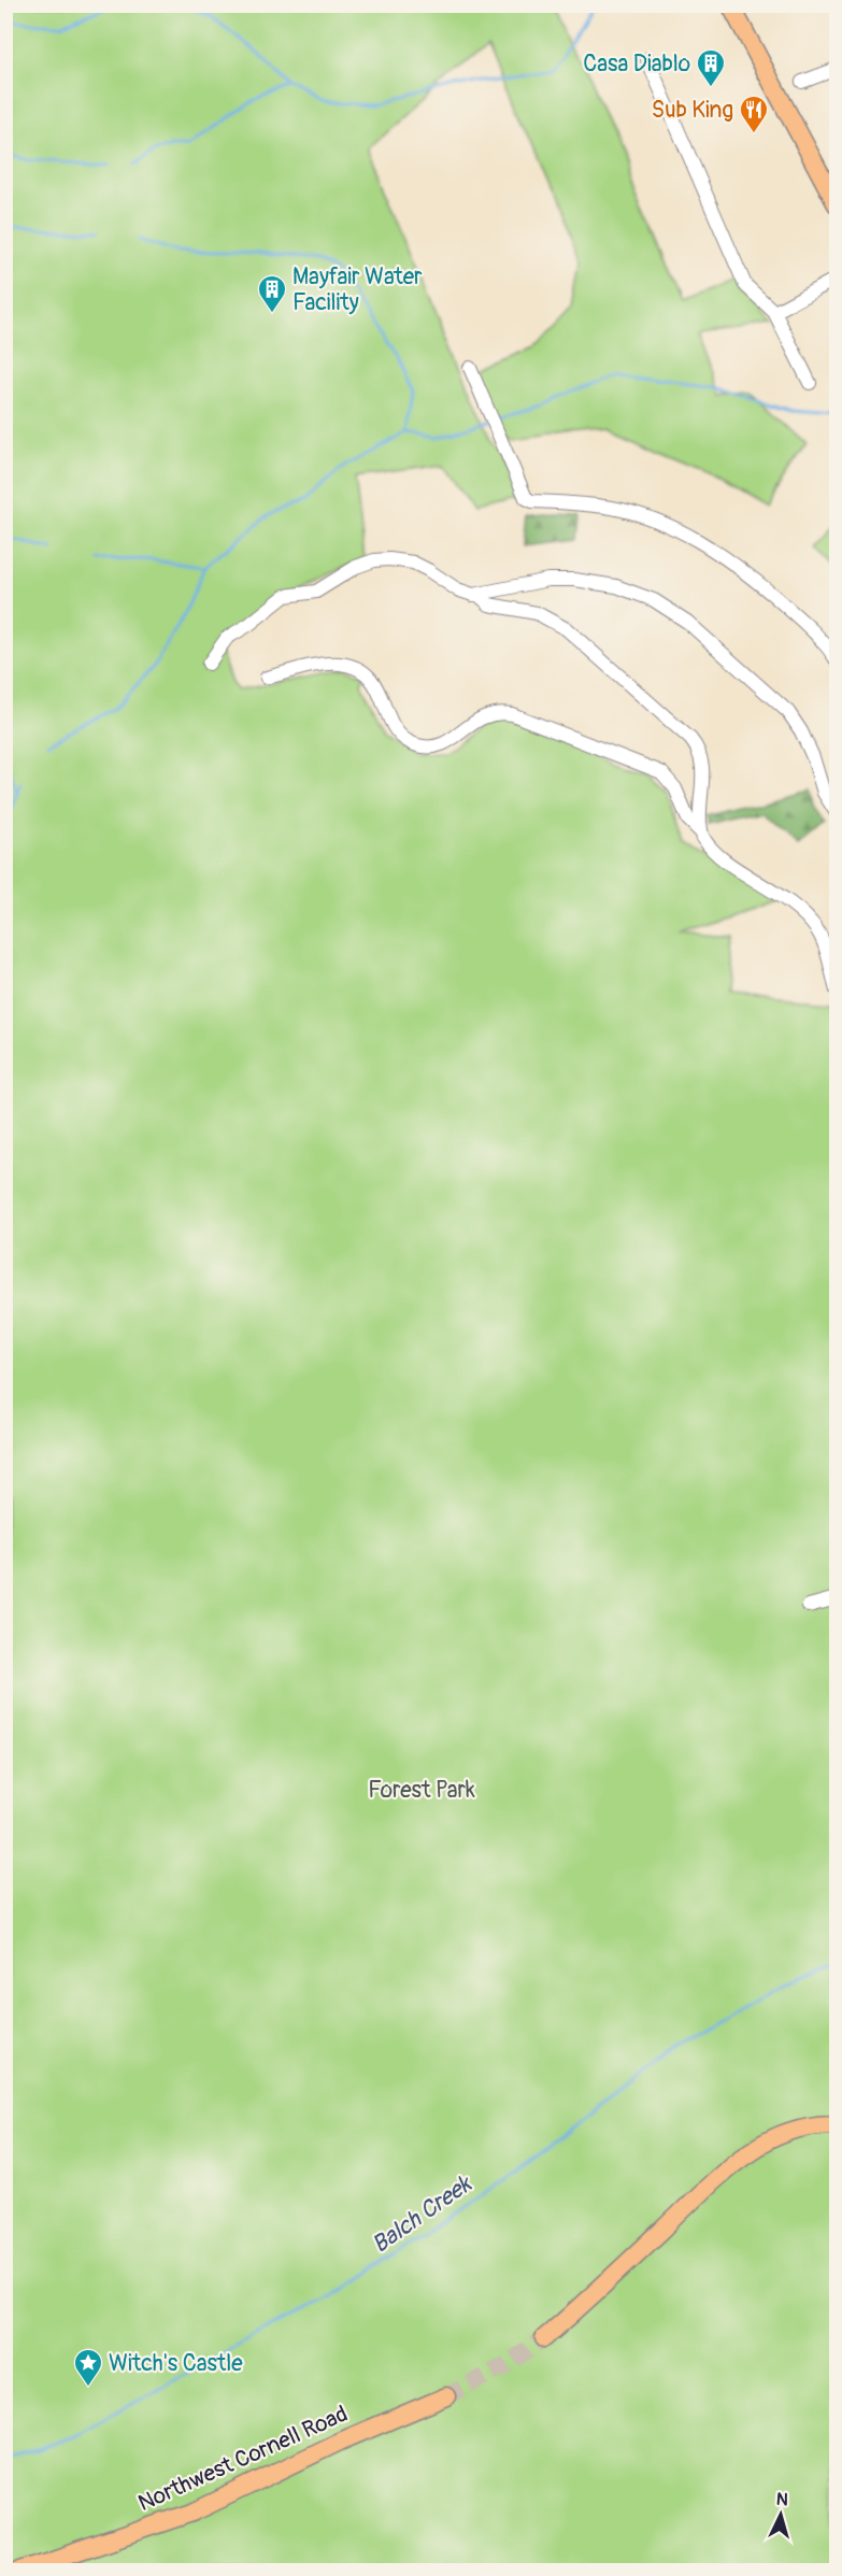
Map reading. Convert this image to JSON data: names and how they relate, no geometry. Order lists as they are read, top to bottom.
{
  "streets": {
    "main road": ["Northwest Cornell Road"]
  },
  "water": ["Balch Creek"],
  "parks": ["Forest Park"],
  "places": {
    "building": ["Casa Diablo", "Mayfair Water Facility"],
    "restaurant": ["Sub King"],
    "place": ["Witch's Castle"]
  },
  "north": "top"
}
